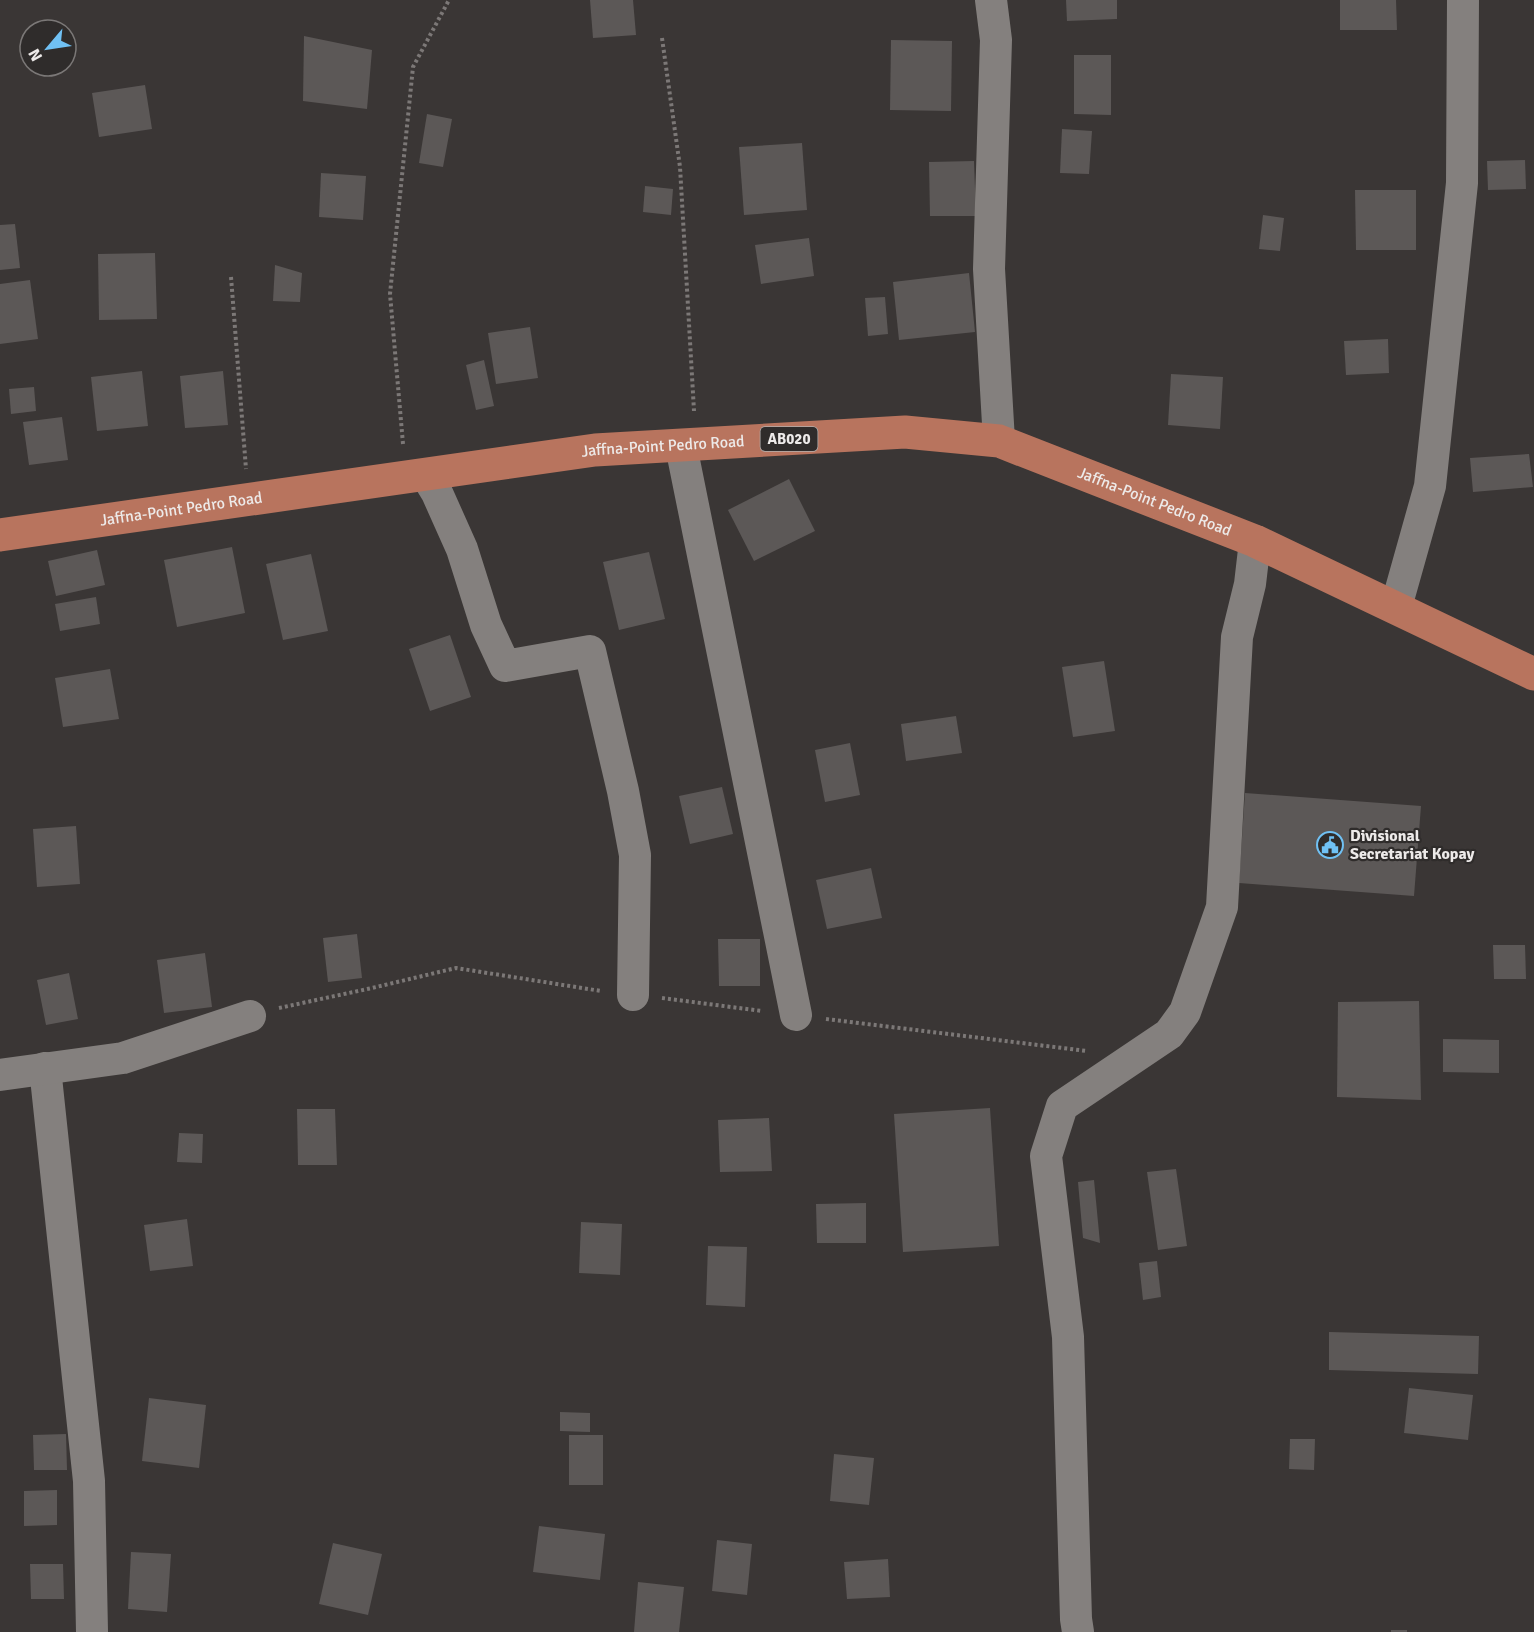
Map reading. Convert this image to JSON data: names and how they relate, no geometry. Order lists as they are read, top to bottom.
{
  "streets": {
    "main road": ["AB020", "Jaffna-Point Pedro Road"]
  },
  "places": {
    "public building": ["Divisional Secretariat Kopay"]
  },
  "north": "bottom left"
}
